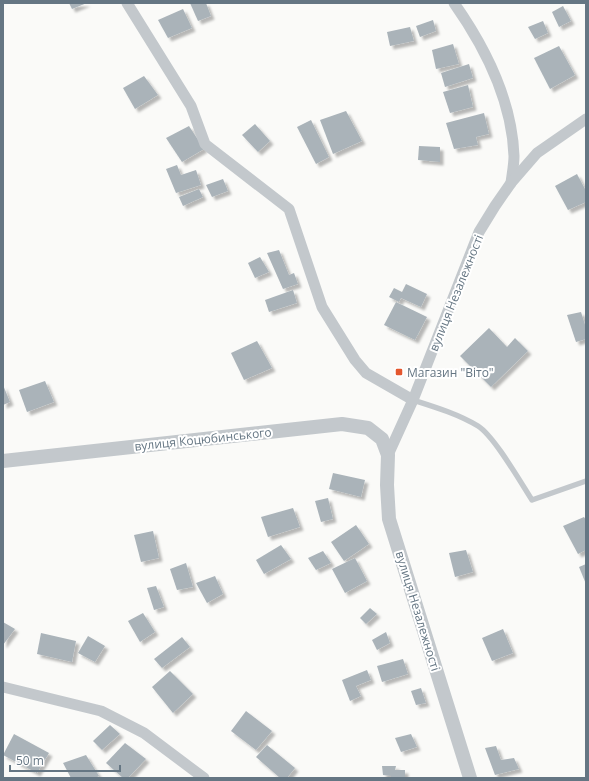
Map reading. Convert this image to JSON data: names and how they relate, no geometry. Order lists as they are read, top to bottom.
{
  "streets": {
    "street": ["вулиця Незалежності", "вулиця Коцюбинського"]
  },
  "crossings": [
    ["вулиця Незалежності", "вулиця Коцюбинського"]
  ],
  "places": {
    "transit": ["Магазин \"Віто\""]
  },
  "scale_bar": "50 m"
}
